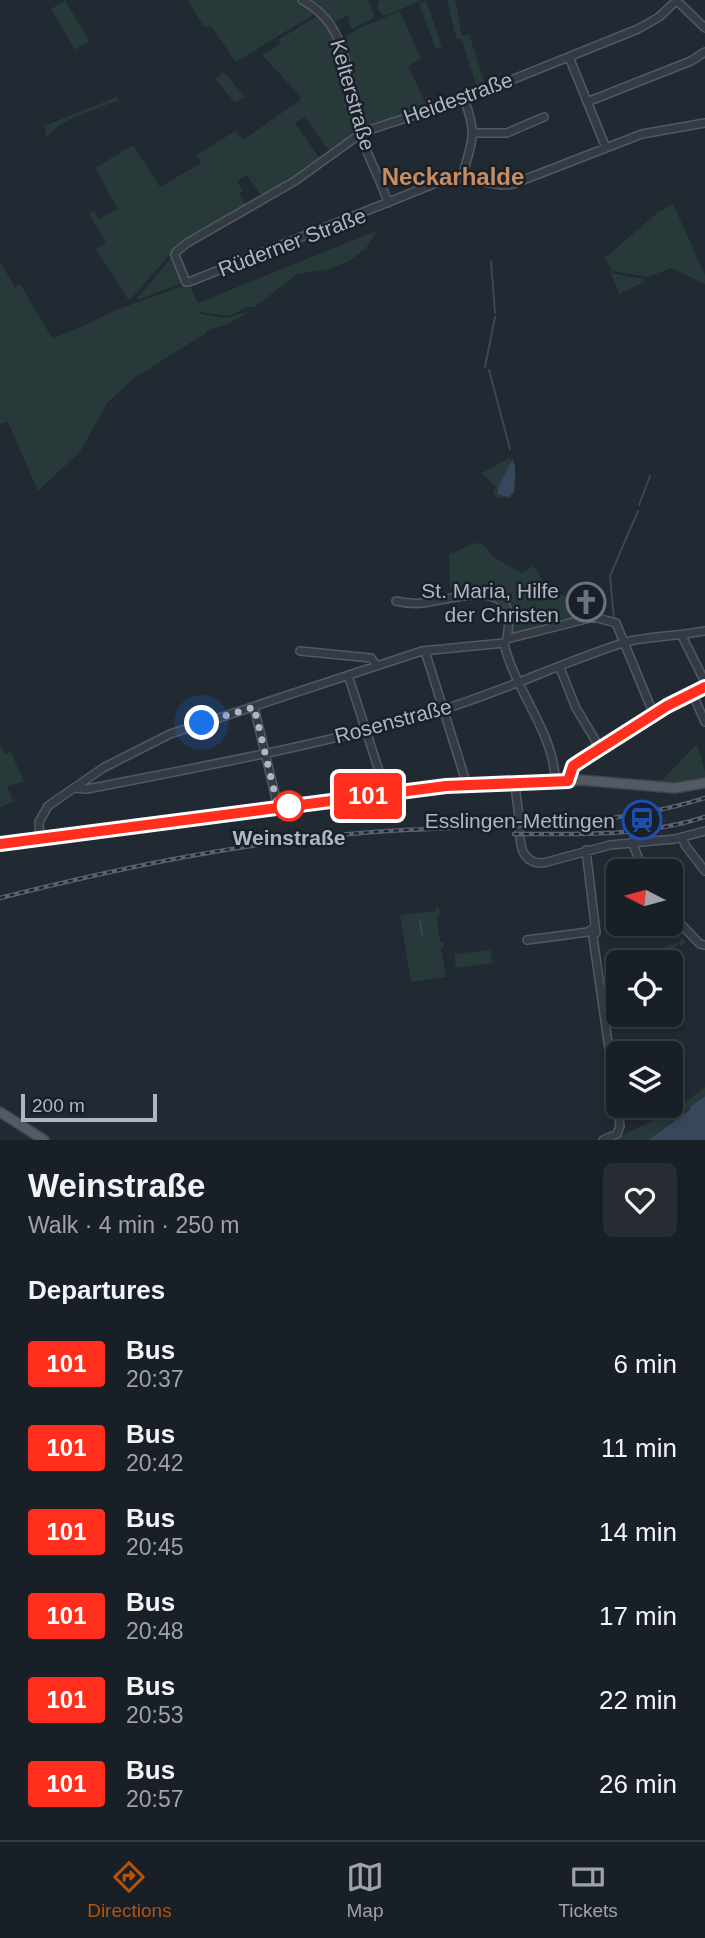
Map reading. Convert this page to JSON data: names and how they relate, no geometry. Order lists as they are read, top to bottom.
{
  "streets": {
    "street": [
      "Kelterstraße",
      "Heidestraße",
      "Rüderner Straße",
      "Rosenstraße"
    ]
  },
  "crossings": [
    ["Kelterstraße", "Heidestraße"],
    ["Kelterstraße", "Rüderner Straße"],
    ["Heidestraße", "Rüderner Straße"]
  ],
  "districts": ["Neckarhalde"],
  "places": {
    "church": ["St. Maria, Hilfe der Christen"],
    "other": ["Weinstraße"],
    "station": ["Esslingen-Mettingen"]
  },
  "lines": ["bus line 101"],
  "scale_bar": "200 m",
  "north": "left",
  "page": {
    "on_map": "101",
    "scale": "200 m",
    "heading": [
      ["Weinstraße", "Walk · 4 min · 250 m"],
      "Departures"
    ],
    "list": [
      {
        "mark": "101",
        "name": "Bus",
        "note": "20:37",
        "value": "6 min"
      },
      {
        "mark": "101",
        "name": "Bus",
        "note": "20:42",
        "value": "11 min"
      },
      {
        "mark": "101",
        "name": "Bus",
        "note": "20:45",
        "value": "14 min"
      },
      {
        "mark": "101",
        "name": "Bus",
        "note": "20:48",
        "value": "17 min"
      },
      {
        "mark": "101",
        "name": "Bus",
        "note": "20:53",
        "value": "22 min"
      },
      {
        "mark": "101",
        "name": "Bus",
        "note": "20:57",
        "value": "26 min"
      }
    ],
    "tabs": ["Directions", "Map", "Tickets"]
  }
}
